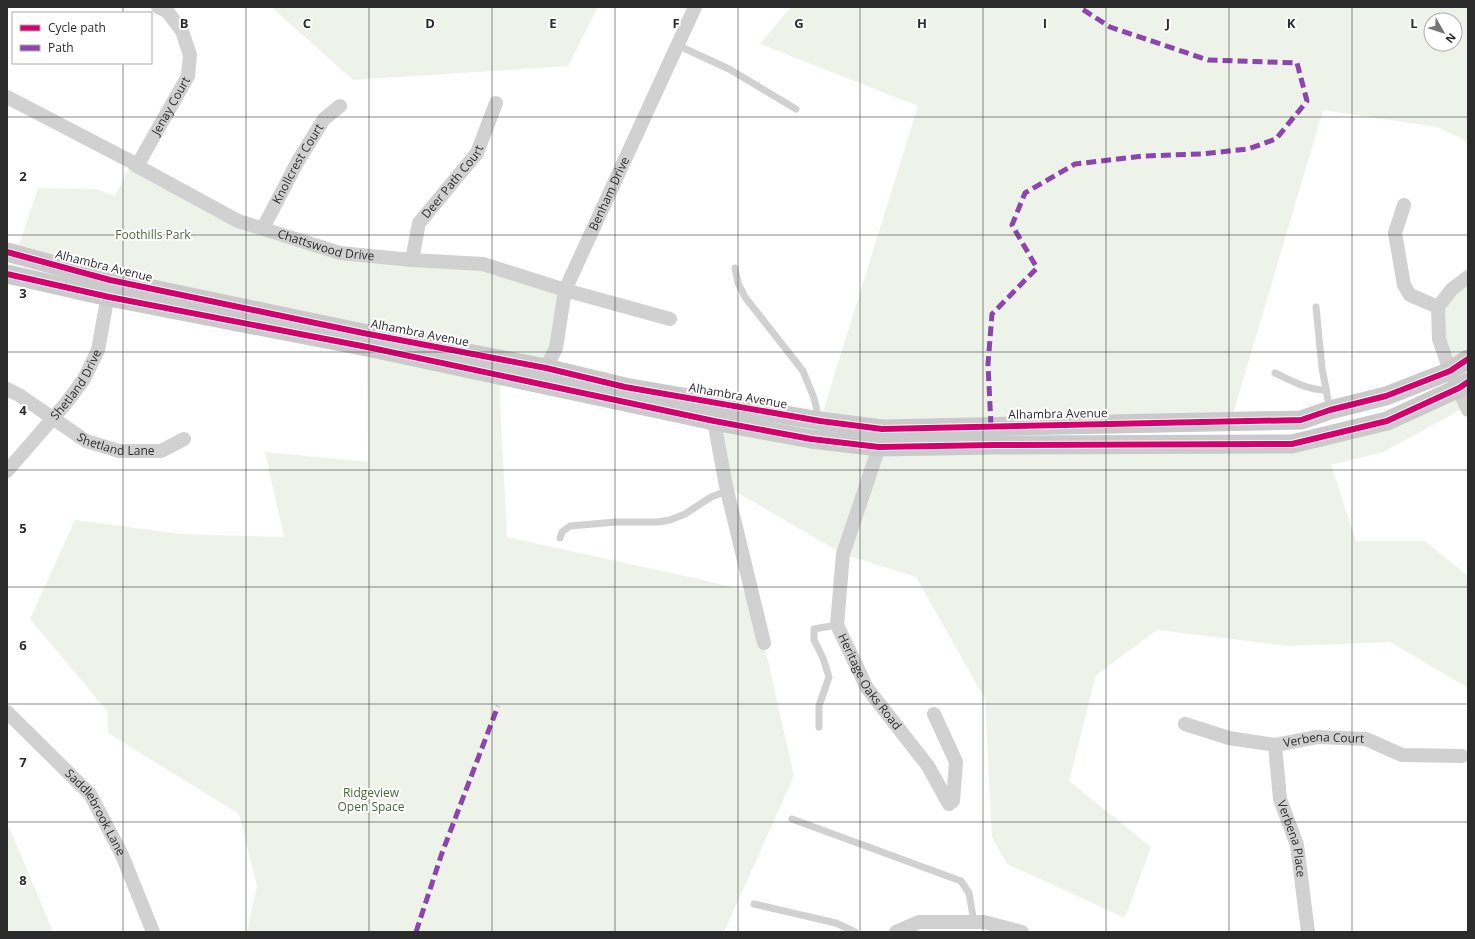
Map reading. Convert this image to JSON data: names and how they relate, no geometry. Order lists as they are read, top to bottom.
{
  "streets": {
    "main road": ["Alhambra Avenue"],
    "street": [
      "Jenay Court",
      "Knollcrest Court",
      "Deer Path Court",
      "Benham Drive",
      "Chattswood Drive",
      "Shetland Drive",
      "Shetland Lane",
      "Heritage Oaks Road",
      "Verbena Court",
      "Saddlebrook Lane",
      "Verbena Place"
    ]
  },
  "crossings": [
    ["Jenay Court", "Chattswood Drive"],
    ["Knollcrest Court", "Chattswood Drive"],
    ["Deer Path Court", "Chattswood Drive"],
    ["Benham Drive", "Chattswood Drive"],
    ["Benham Drive", "Alhambra Avenue"],
    ["Alhambra Avenue", "Shetland Drive"],
    ["Alhambra Avenue", "Heritage Oaks Road"],
    ["Shetland Drive", "Shetland Lane"],
    ["Verbena Court", "Verbena Place"]
  ],
  "parks": ["Foothills Park", "Ridgeview Open Space"],
  "legend": ["Cycle path", "Path"],
  "north": "bottom right",
  "grid": {
    "columns": [
      "B",
      "C",
      "D",
      "E",
      "F",
      "G",
      "H",
      "I",
      "J",
      "K",
      "L"
    ],
    "rows": [
      "2",
      "3",
      "4",
      "5",
      "6",
      "7",
      "8"
    ]
  }
}
